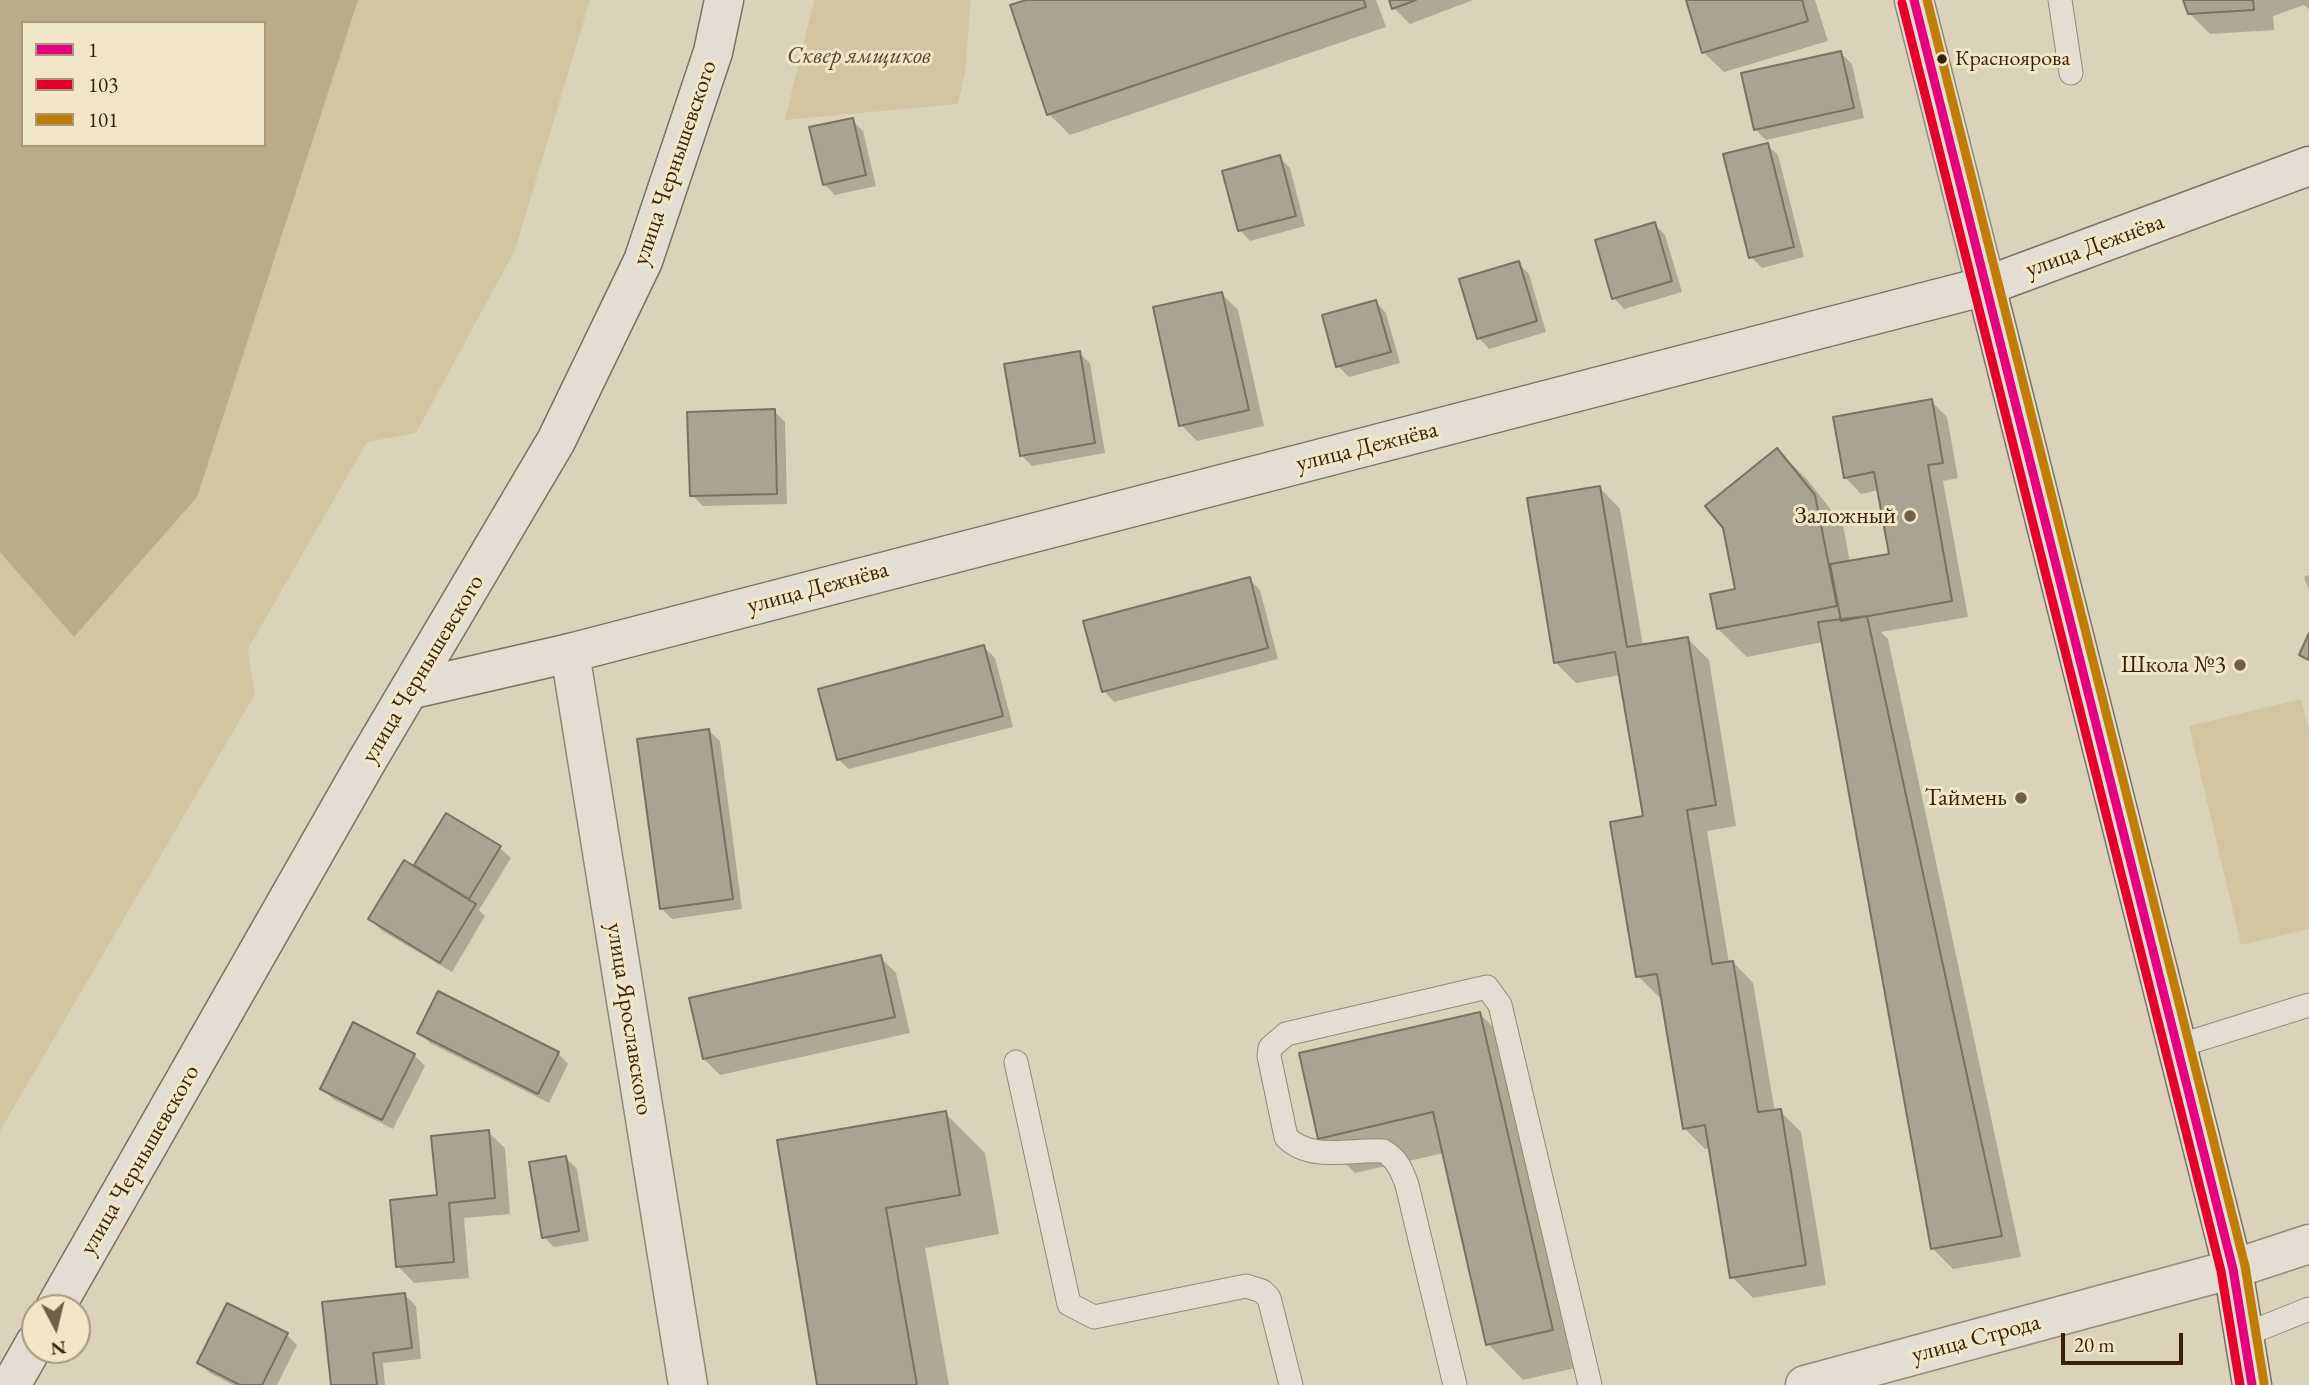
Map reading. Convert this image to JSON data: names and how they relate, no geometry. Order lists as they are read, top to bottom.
{
  "streets": {
    "main road": [
      "улица Чернышевского",
      "улица Дежнёва",
      "улица Ярославского",
      "улица Строда"
    ]
  },
  "crossings": [
    ["улица Чернышевского", "улица Дежнёва"],
    ["улица Дежнёва", "улица Ярославского"]
  ],
  "parks": ["Сквер ямщиков"],
  "places": [
    "Красноярова",
    "Заложный",
    "Школа №3",
    "Таймень"
  ],
  "lines": ["transit line 1", "transit line 101", "transit line 103"],
  "legend": ["1", "103", "101"],
  "scale_bar": "20 m",
  "north": "bottom"
}
